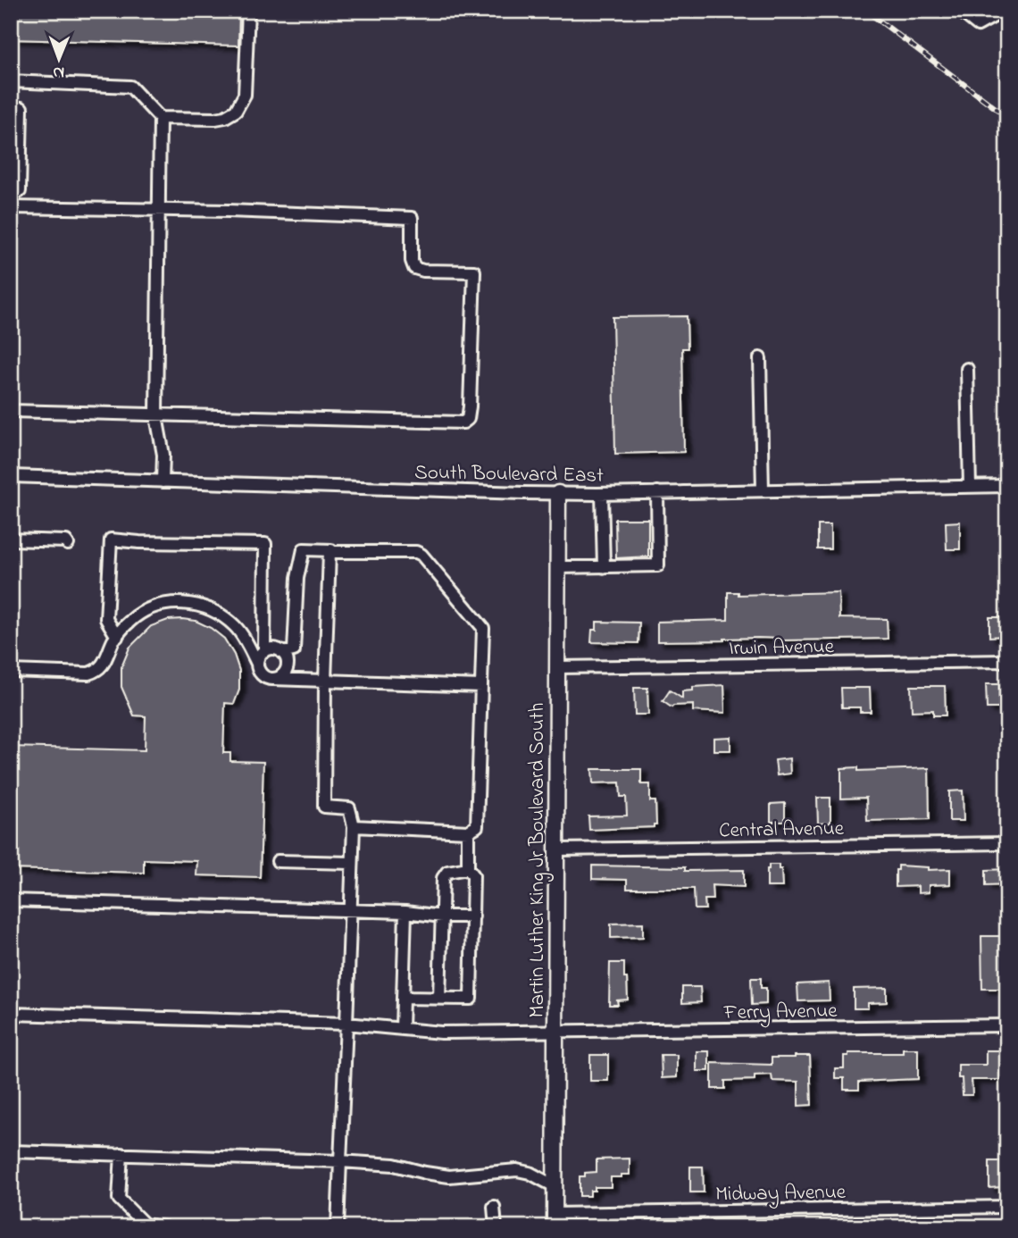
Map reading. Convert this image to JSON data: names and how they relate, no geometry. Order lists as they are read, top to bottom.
{
  "streets": {
    "main road": ["Martin Luther King Jr Boulevard South"],
    "street": [
      "South Boulevard East",
      "Irwin Avenue",
      "Central Avenue",
      "Ferry Avenue",
      "Midway Avenue"
    ]
  },
  "crossings": [
    ["South Boulevard East", "Martin Luther King Jr Boulevard South"],
    ["Irwin Avenue", "Martin Luther King Jr Boulevard South"],
    ["Central Avenue", "Martin Luther King Jr Boulevard South"],
    ["Martin Luther King Jr Boulevard South", "Ferry Avenue"],
    ["Martin Luther King Jr Boulevard South", "Midway Avenue"]
  ],
  "north": "bottom"
}
